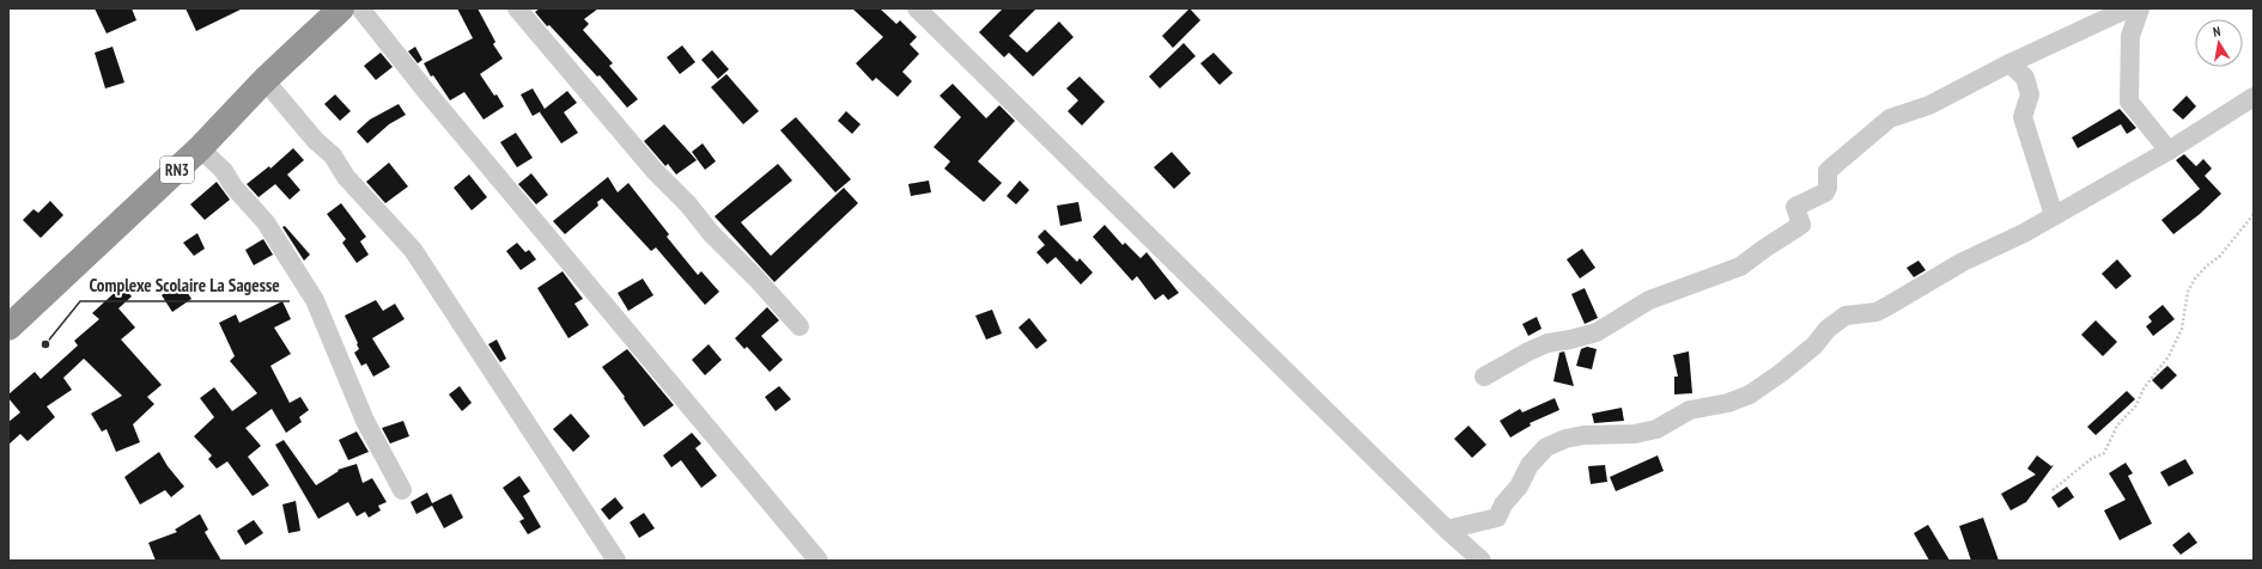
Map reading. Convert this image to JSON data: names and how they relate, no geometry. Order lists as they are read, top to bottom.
{
  "streets": {
    "highway": ["RN3"]
  },
  "places": ["Complexe Scolaire La Sagesse"],
  "north": "top"
}
